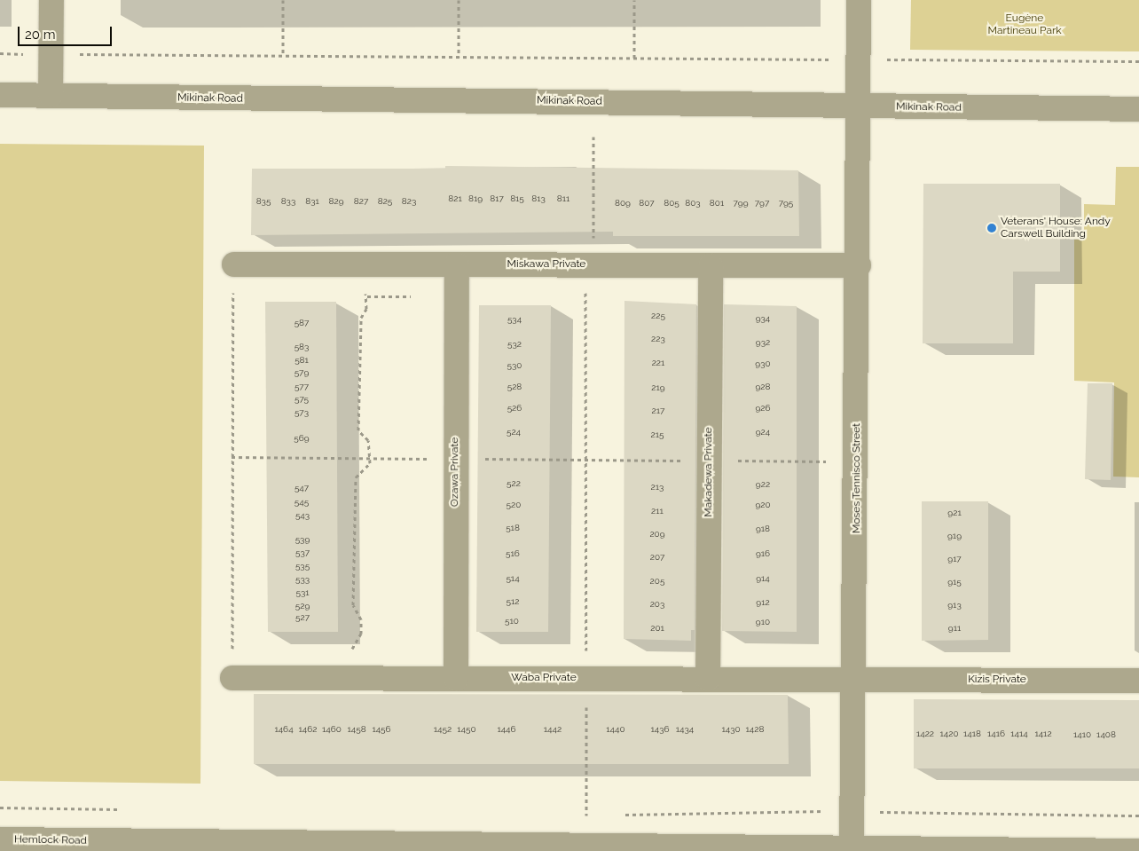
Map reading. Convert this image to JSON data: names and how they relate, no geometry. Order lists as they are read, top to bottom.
{
  "streets": {
    "street": [
      "Mikinak Road",
      "Miskawa Private",
      "Ozawa Private",
      "Makadewa Private",
      "Moses Tennisco Street",
      "Waba Private",
      "Kizis Private",
      "Hemlock Road"
    ]
  },
  "crossings": [
    ["Mikinak Road", "Moses Tennisco Street"],
    ["Miskawa Private", "Ozawa Private"],
    ["Miskawa Private", "Makadewa Private"],
    ["Miskawa Private", "Moses Tennisco Street"],
    ["Ozawa Private", "Waba Private"],
    ["Makadewa Private", "Waba Private"],
    ["Moses Tennisco Street", "Waba Private"],
    ["Moses Tennisco Street", "Kizis Private"],
    ["Moses Tennisco Street", "Hemlock Road"],
    ["Waba Private", "Kizis Private"]
  ],
  "parks": ["Eugène Martineau Park"],
  "places": ["Veterans' House: Andy Carswell Building"],
  "house_numbers": [
    "821",
    "819",
    "817",
    "815",
    "813",
    "811",
    "835",
    "833",
    "831",
    "829",
    "827",
    "825",
    "823",
    "809",
    "807",
    "805",
    "803",
    "801",
    "799",
    "797",
    "795",
    "225",
    "934",
    "534",
    "587",
    "223",
    "932",
    "532",
    "583",
    "581",
    "221",
    "930",
    "530",
    "579",
    "577",
    "528",
    "928",
    "219",
    "575",
    "526",
    "926",
    "217",
    "573",
    "524",
    "924",
    "215",
    "569",
    "522",
    "922",
    "213",
    "547",
    "545",
    "520",
    "920",
    "211",
    "921",
    "543",
    "518",
    "918",
    "209",
    "919",
    "539",
    "537",
    "516",
    "916",
    "207",
    "917",
    "535",
    "514",
    "914",
    "533",
    "205",
    "915",
    "531",
    "512",
    "912",
    "203",
    "913",
    "529",
    "527",
    "510",
    "910",
    "201",
    "911",
    "1464",
    "1462",
    "1460",
    "1458",
    "1456",
    "1452",
    "1450",
    "1446",
    "1442",
    "1440",
    "1436",
    "1434",
    "1430",
    "1428",
    "1422",
    "1420",
    "1418",
    "1416",
    "1414",
    "1412",
    "1410",
    "1408"
  ],
  "scale_bar": "20 m"
}
